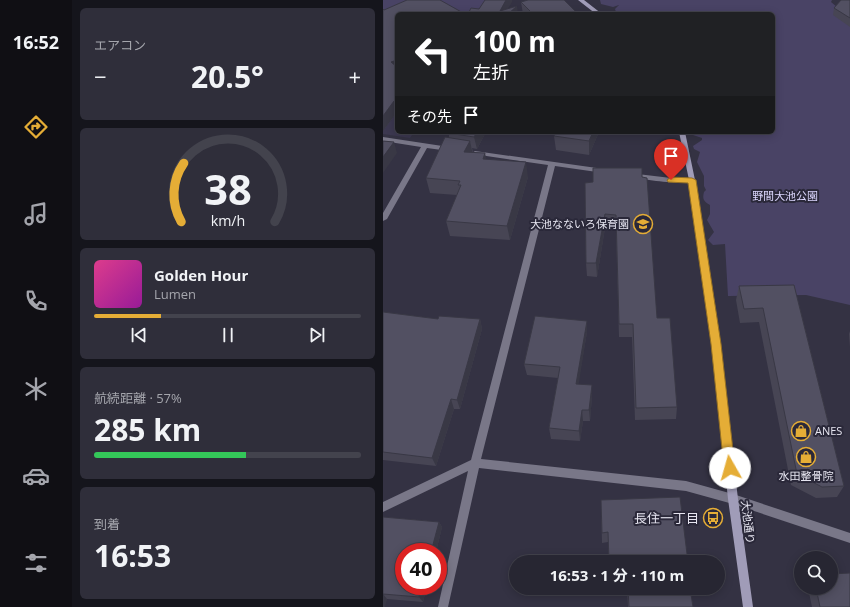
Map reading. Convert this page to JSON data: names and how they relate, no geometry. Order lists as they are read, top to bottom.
{
  "streets": {
    "street": ["大池通り"]
  },
  "parks": ["野間大池公園"],
  "places": {
    "school or university": ["大池なないろ保育園"],
    "shop": ["ANES", "水田整骨院"],
    "bus stop": ["長住一丁目"]
  },
  "page": {
    "tabs": "16:52",
    "tile": [
      "エアコン",
      ["航続距離 · 57%", "285 km"],
      ["到着", "16:53"]
    ],
    "turn": ["100 m", "左折"],
    "heat": ["−", "20.5°", "+"],
    "then": "その先",
    "song": ["Golden Hour", "Lumen"],
    "limit": "40",
    "trip": "16:53 · 1 分 · 110 m",
    "gauge": ["38", "km/h"]
  }
}
